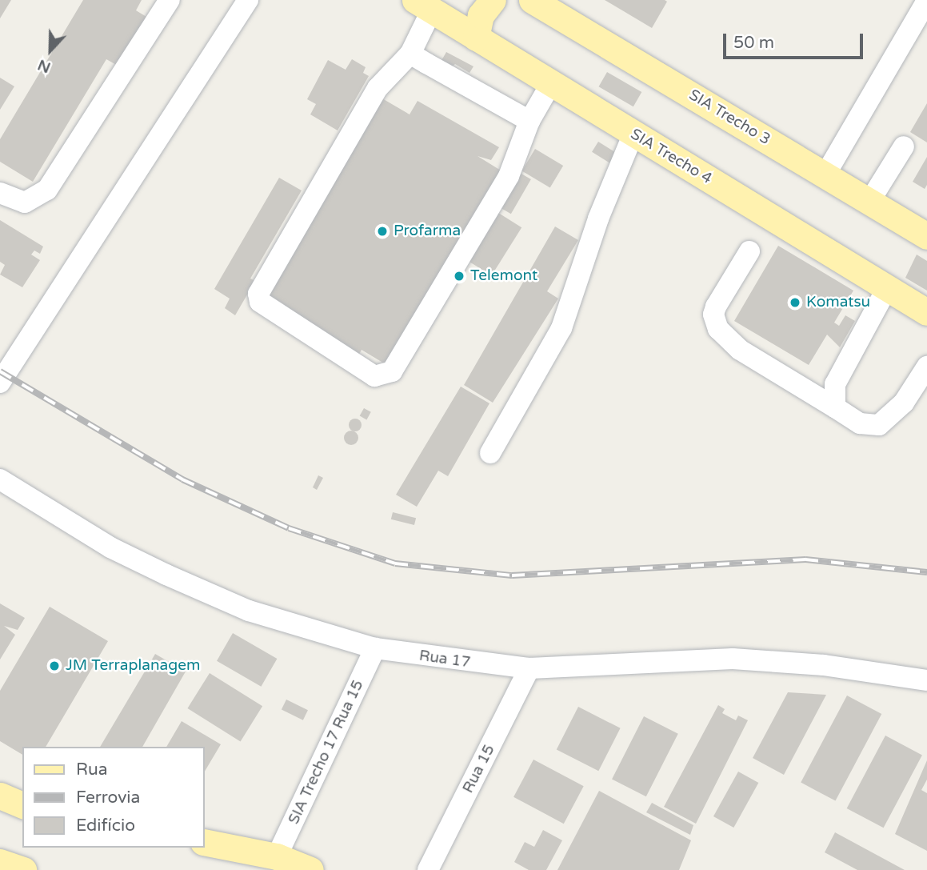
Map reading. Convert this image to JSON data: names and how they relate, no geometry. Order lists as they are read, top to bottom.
{
  "streets": {
    "main road": ["SIA Trecho 3", "SIA Trecho 4"],
    "street": ["Rua 17", "SIA Trecho 17 Rua 15", "Rua 15"]
  },
  "crossings": [
    ["Rua 17", "SIA Trecho 17 Rua 15"],
    ["Rua 17", "Rua 15"]
  ],
  "places": [
    "Profarma",
    "Telemont",
    "Komatsu",
    "JM Terraplanagem"
  ],
  "legend": ["Rua", "Ferrovia", "Edifício"],
  "scale_bar": "50 m",
  "north": "bottom"
}
